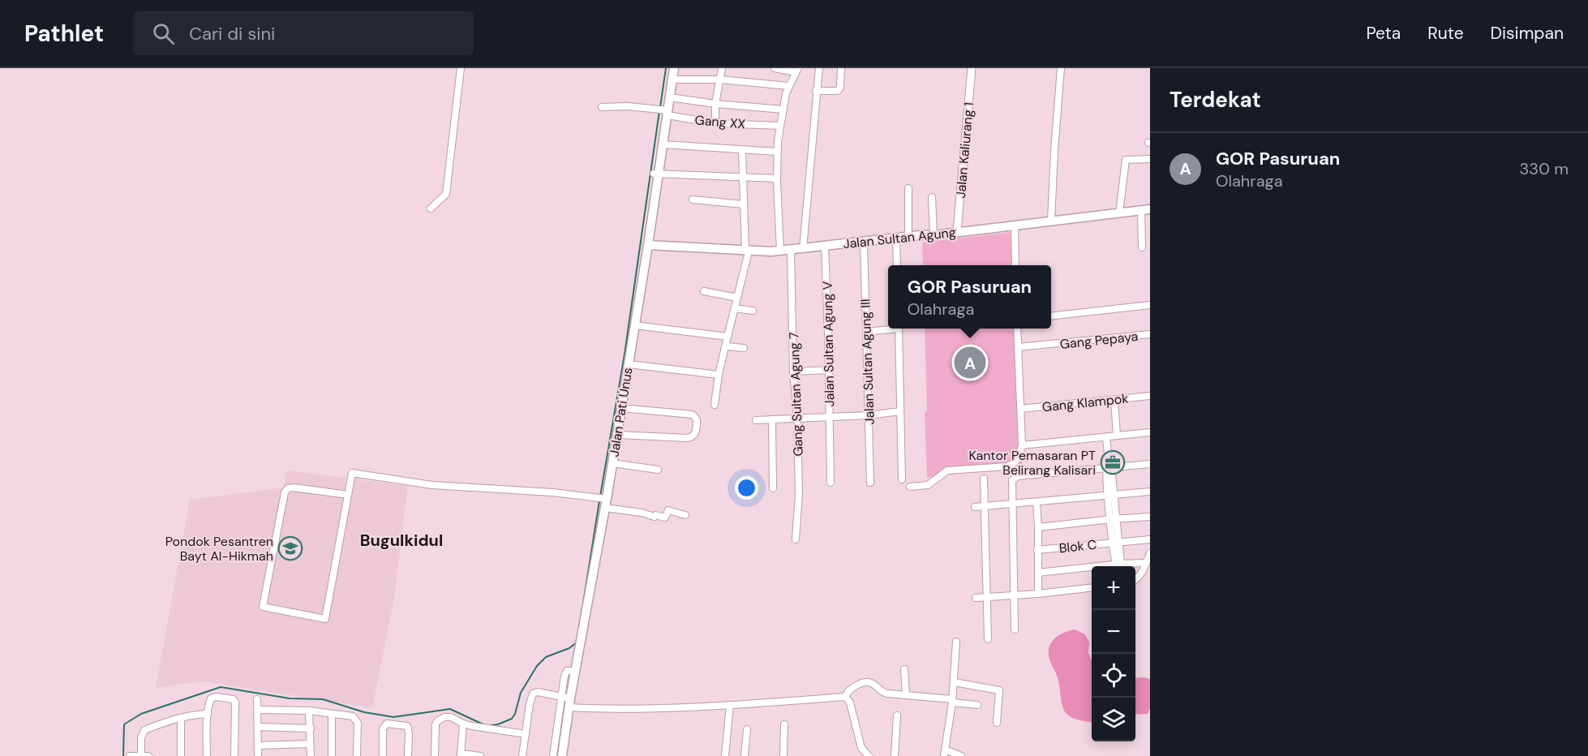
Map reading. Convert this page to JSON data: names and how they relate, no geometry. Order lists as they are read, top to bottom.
{
  "streets": {
    "main road": ["Jalan Sultan Agung", "Jalan Pati Unus"],
    "street": [
      "Gang XX",
      "Jalan Kaliurang 1",
      "Gang Pepaya",
      "Jalan Sultan Agung V",
      "Jalan Sultan Agung III",
      "Gang Sultan Agung 7",
      "Gang Klampok",
      "Blok C"
    ]
  },
  "crossings": [
    ["Gang XX", "Jalan Pati Unus"],
    ["Jalan Kaliurang 1", "Jalan Sultan Agung"],
    ["Jalan Sultan Agung", "Jalan Sultan Agung V"],
    ["Jalan Sultan Agung", "Jalan Sultan Agung III"],
    ["Jalan Sultan Agung", "Gang Sultan Agung 7"],
    ["Jalan Sultan Agung", "Jalan Pati Unus"]
  ],
  "districts": ["Bugulkidul"],
  "places": {
    "office": ["Kantor Pemasaran PT Belirang Kalisari"],
    "school or university": ["Pondok Pesantren Bayt Al-Hikmah"]
  },
  "page": {
    "header": "Pathlet",
    "search": "Cari di sini",
    "nav": ["Peta", "Rute", "Disimpan"],
    "heading": "Terdekat",
    "list": [
      {
        "mark": "A",
        "name": "GOR Pasuruan",
        "note": "Olahraga",
        "value": "330 m"
      }
    ],
    "popup": ["GOR Pasuruan", "Olahraga"],
    "pins": "A",
    "map_buttons": ["+", "−"]
  }
}
